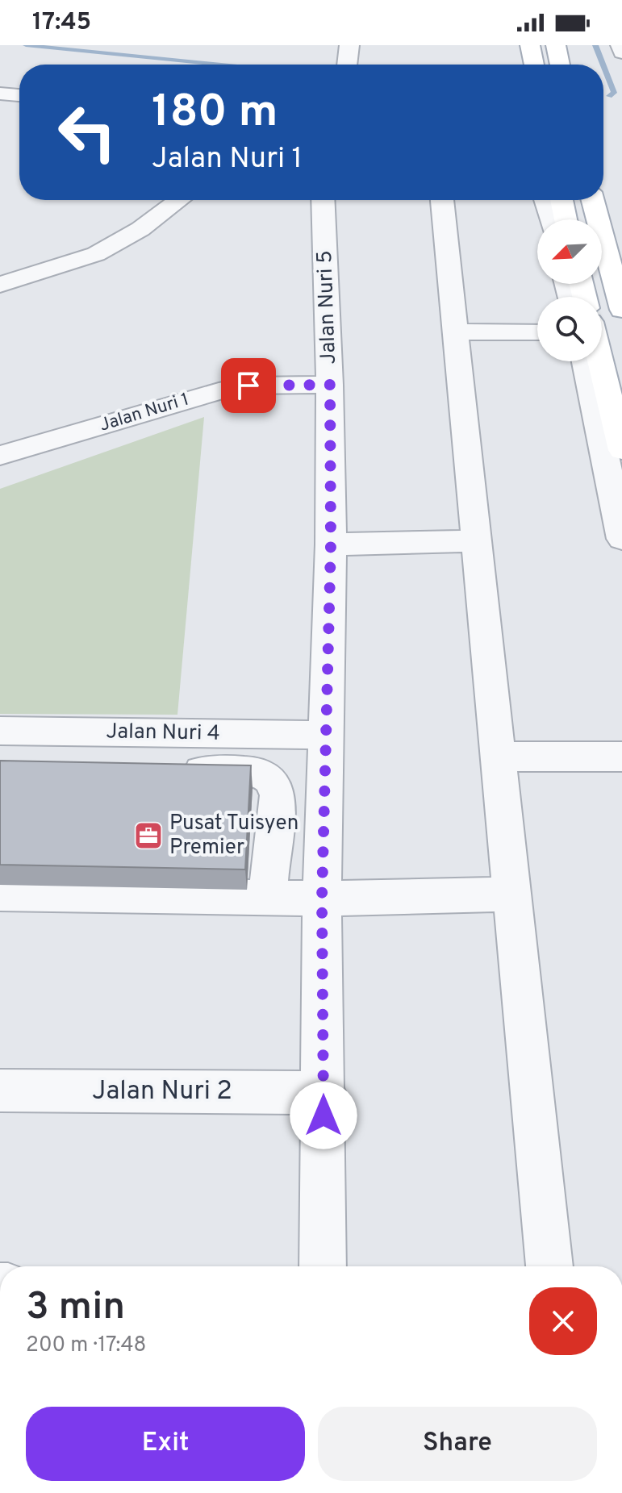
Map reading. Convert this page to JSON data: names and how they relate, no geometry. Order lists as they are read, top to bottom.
{
  "streets": {
    "street": [
      "Jalan Nuri 5",
      "Jalan Nuri 1",
      "Jalan Nuri 4",
      "Jalan Nuri 2"
    ]
  },
  "crossings": [
    ["Jalan Nuri 5", "Jalan Nuri 1"],
    ["Jalan Nuri 5", "Jalan Nuri 4"],
    ["Jalan Nuri 5", "Jalan Nuri 2"]
  ],
  "places": {
    "office": ["Pusat Tuisyen Premier"]
  },
  "north": "bottom left",
  "page": {
    "status": "17:45",
    "turn": ["180 m", "Jalan Nuri 1"],
    "heading": ["3 min", "200 m · 17:48"],
    "buttons": ["Exit", "Share"]
  }
}
